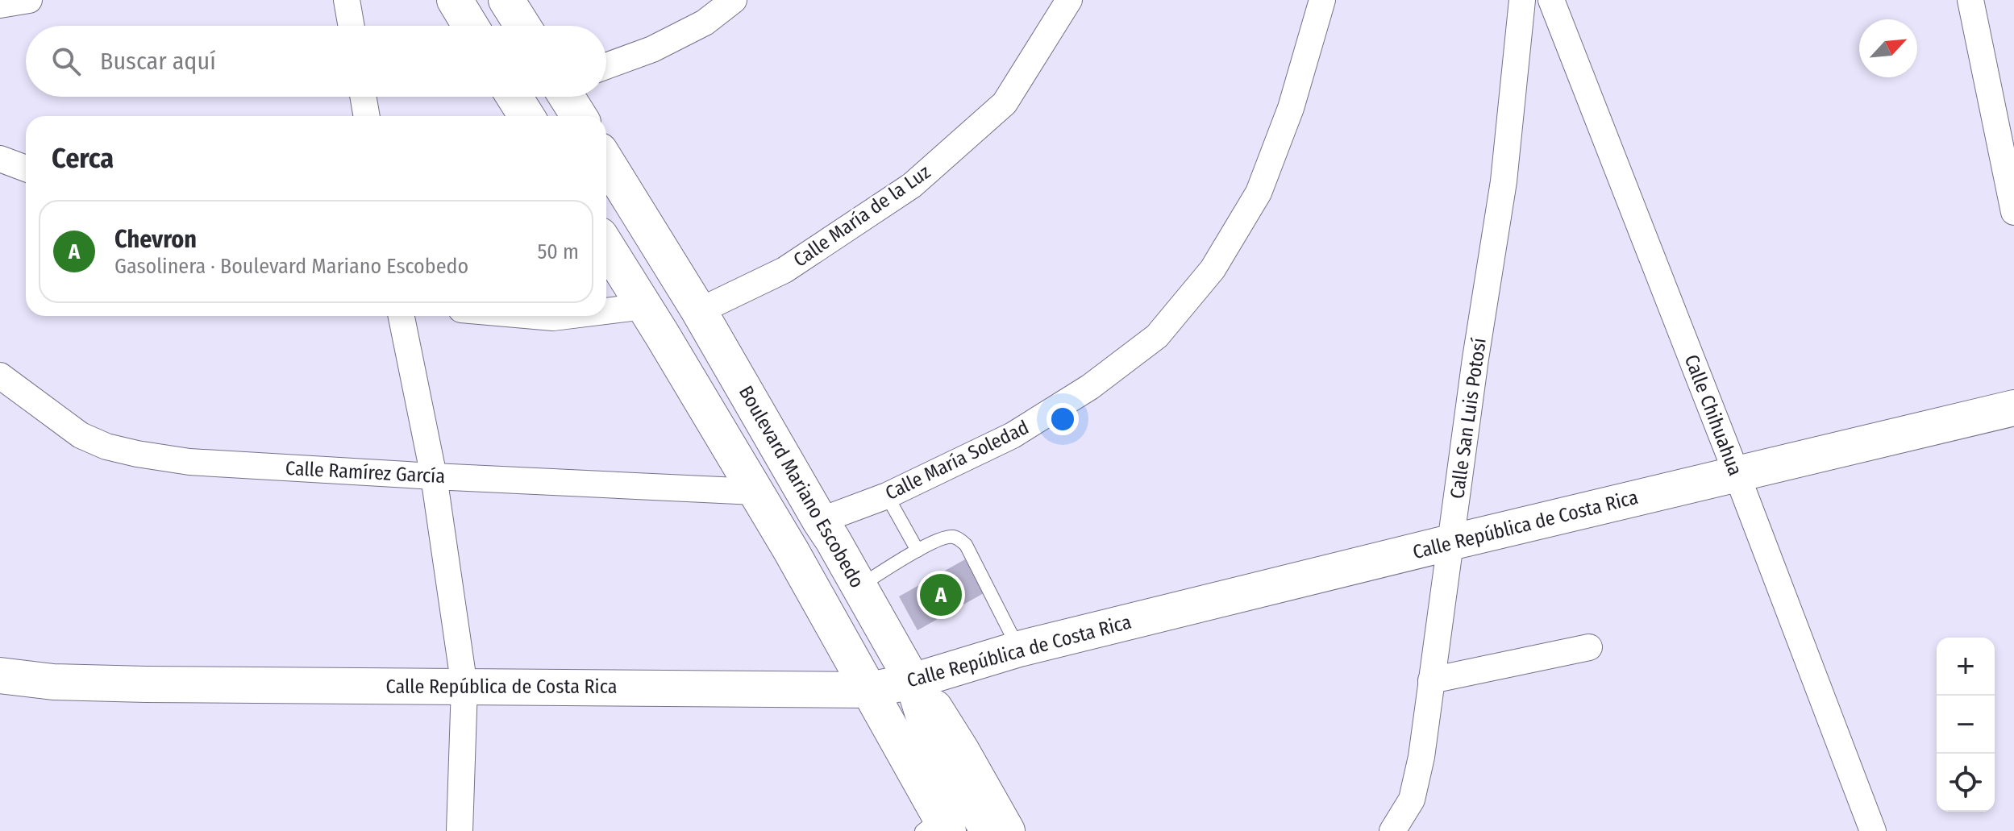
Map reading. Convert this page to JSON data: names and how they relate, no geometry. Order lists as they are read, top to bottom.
{
  "streets": {
    "street": [
      "Calle María de la Luz",
      "Calle Chihuahua",
      "Calle San Luis Potosí",
      "Calle María Soledad",
      "Calle Ramírez García",
      "Boulevard Mariano Escobedo",
      "Calle República de Costa Rica"
    ]
  },
  "crossings": [
    ["Calle María de la Luz", "Boulevard Mariano Escobedo"],
    ["Calle Chihuahua", "Calle República de Costa Rica"],
    ["Calle San Luis Potosí", "Calle República de Costa Rica"],
    ["Calle María Soledad", "Boulevard Mariano Escobedo"],
    ["Boulevard Mariano Escobedo", "Calle República de Costa Rica"]
  ],
  "north": "top right",
  "page": {
    "search": "Buscar aquí",
    "heading": "Cerca",
    "list": [
      {
        "mark": "A",
        "name": "Chevron",
        "note": "Gasolinera · Boulevard Mariano Escobedo",
        "value": "50 m"
      }
    ],
    "pins": "A",
    "map_buttons": ["+", "−"]
  }
}
